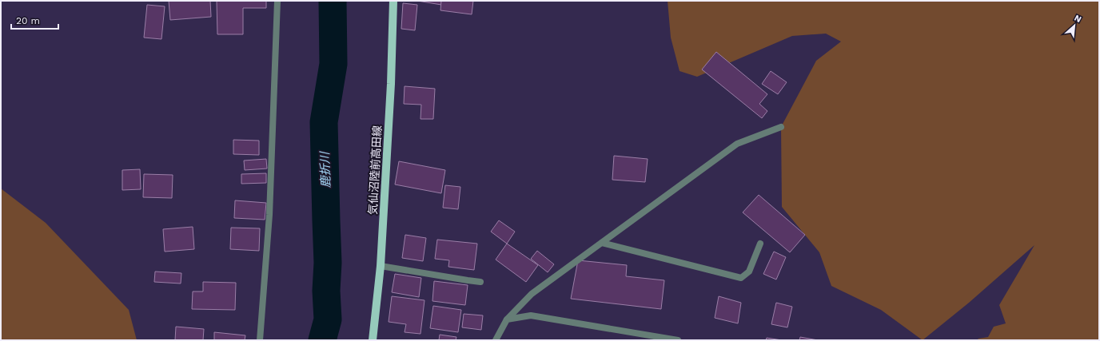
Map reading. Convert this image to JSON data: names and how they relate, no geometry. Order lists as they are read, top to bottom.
{
  "streets": {
    "main road": ["気仙沼陸前高田線"]
  },
  "water": ["鹿折川"],
  "scale_bar": "20 m",
  "north": "top right"
}
